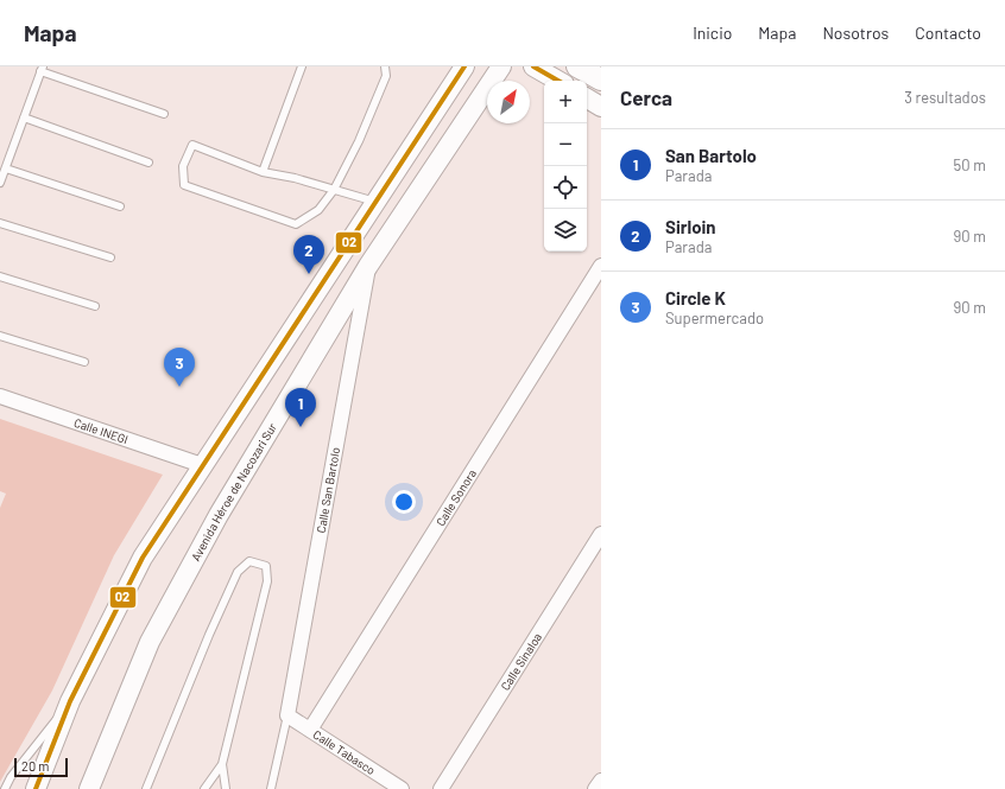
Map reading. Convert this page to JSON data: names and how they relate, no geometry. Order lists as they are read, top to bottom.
{
  "streets": {
    "main road": ["Avenida Héroe de Nacozari Sur"],
    "street": [
      "Calle INEGI",
      "Calle San Bartolo",
      "Calle Sonora",
      "Calle Sinaloa",
      "Calle Tabasco"
    ]
  },
  "crossings": [
    ["Calle San Bartolo", "Avenida Héroe de Nacozari Sur"],
    ["Calle San Bartolo", "Calle Tabasco"],
    ["Calle Sonora", "Calle Tabasco"]
  ],
  "lines": ["transit line 02"],
  "scale_bar": "20 m",
  "north": "top right",
  "page": {
    "header": "Mapa",
    "nav": [
      "Inicio",
      "Mapa",
      "Nosotros",
      "Contacto"
    ],
    "heading": ["Cerca", "3 resultados"],
    "map_buttons": ["+", "−"],
    "list": [
      {
        "mark": "1",
        "name": "San Bartolo",
        "note": "Parada",
        "value": "50 m"
      },
      {
        "mark": "2",
        "name": "Sirloin",
        "note": "Parada",
        "value": "90 m"
      },
      {
        "mark": "3",
        "name": "Circle K",
        "note": "Supermercado",
        "value": "90 m"
      }
    ],
    "pins": ["2", "3", "1"],
    "scale": "20 m"
  }
}
